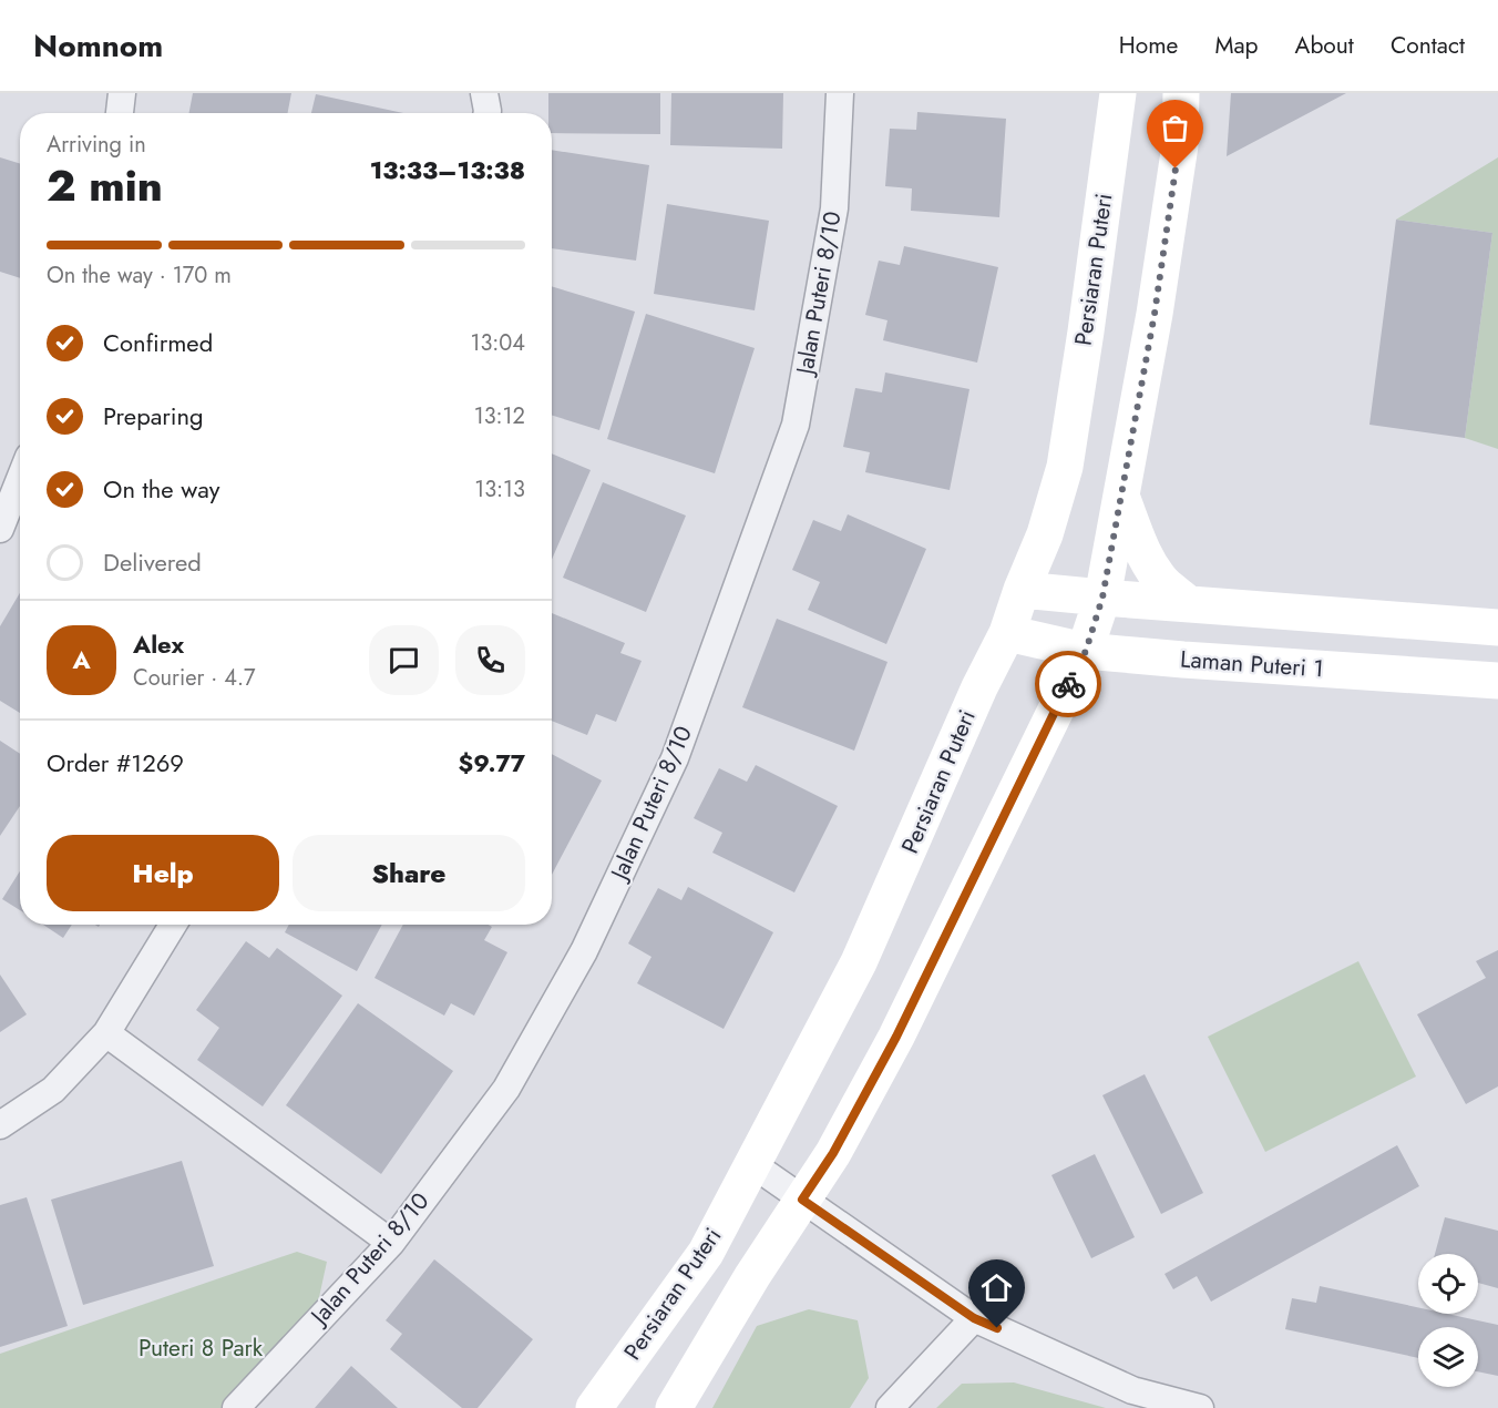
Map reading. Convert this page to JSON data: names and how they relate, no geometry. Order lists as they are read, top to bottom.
{
  "streets": {
    "main road": ["Persiaran Puteri", "Laman Puteri 1"],
    "street": ["Jalan Puteri 8/10"]
  },
  "crossings": [
    ["Persiaran Puteri", "Laman Puteri 1"]
  ],
  "parks": ["Puteri 8 Park"],
  "page": {
    "header": "Nomnom",
    "nav": [
      "Home",
      "Map",
      "About",
      "Contact"
    ],
    "heading": ["2 min", "Arriving in", "13:33–13:38"],
    "panel": [
      "Alex",
      "Courier · 4.7",
      "Order #1269",
      "$9.77"
    ],
    "bar": "On the way · 170 m",
    "list": [
      ["Confirmed", "13:04"],
      ["Preparing", "13:12"],
      ["On the way", "13:13"],
      "Delivered"
    ],
    "round": "A",
    "buttons": ["Help", "Share"]
  }
}
